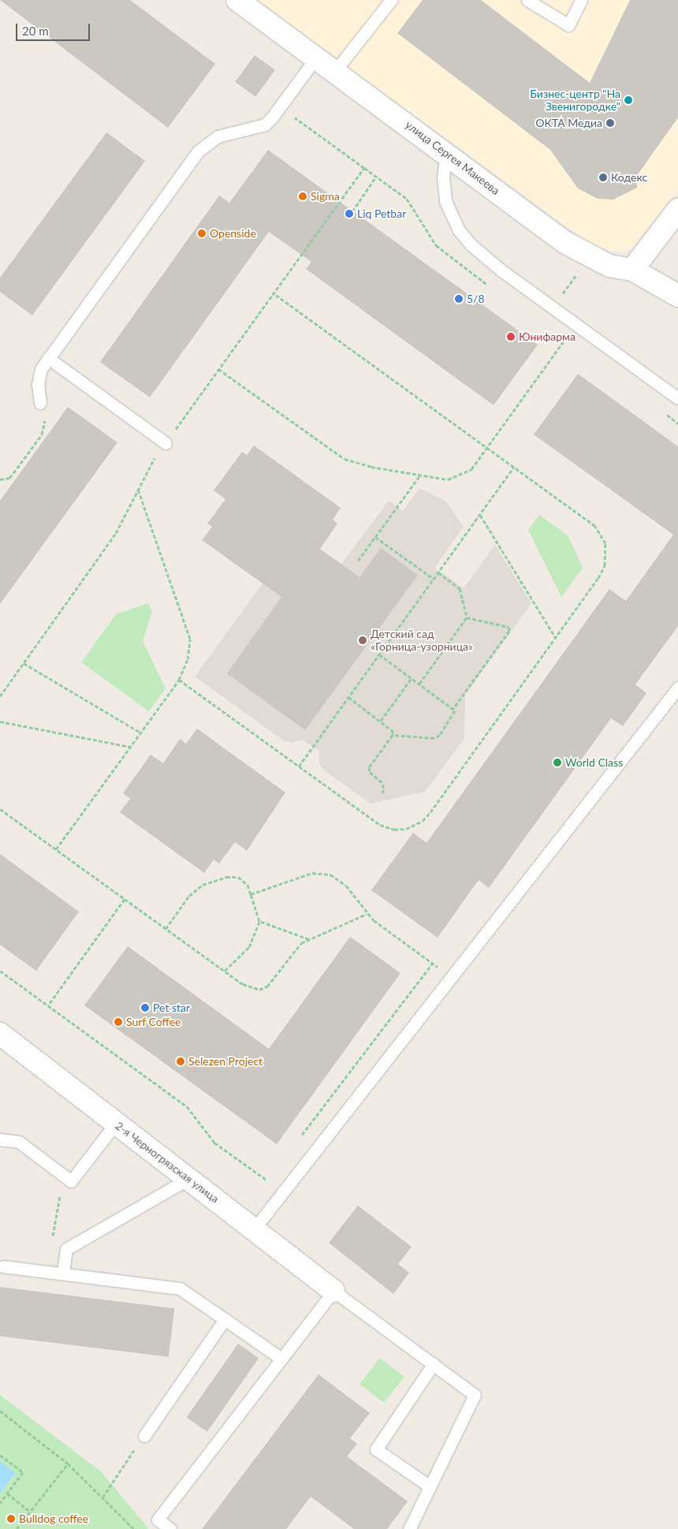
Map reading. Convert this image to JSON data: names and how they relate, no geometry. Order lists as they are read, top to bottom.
{
  "streets": {
    "street": ["улица Сергея Макеева", "2-я Черногрязская улица"]
  },
  "places": [
    "Бизнес-центр \"На Звенигородке\"",
    "ОКТА Медиа",
    "Кодекс",
    "Sigma",
    "Liq Petbar",
    "Openside",
    "5/8",
    "Юнифарма",
    "Детский сад «Горница-узорница»",
    "World Class",
    "Pet star",
    "Surf Coffee",
    "Selezen Project",
    "Bulldog coffee"
  ],
  "scale_bar": "20 m"
}
